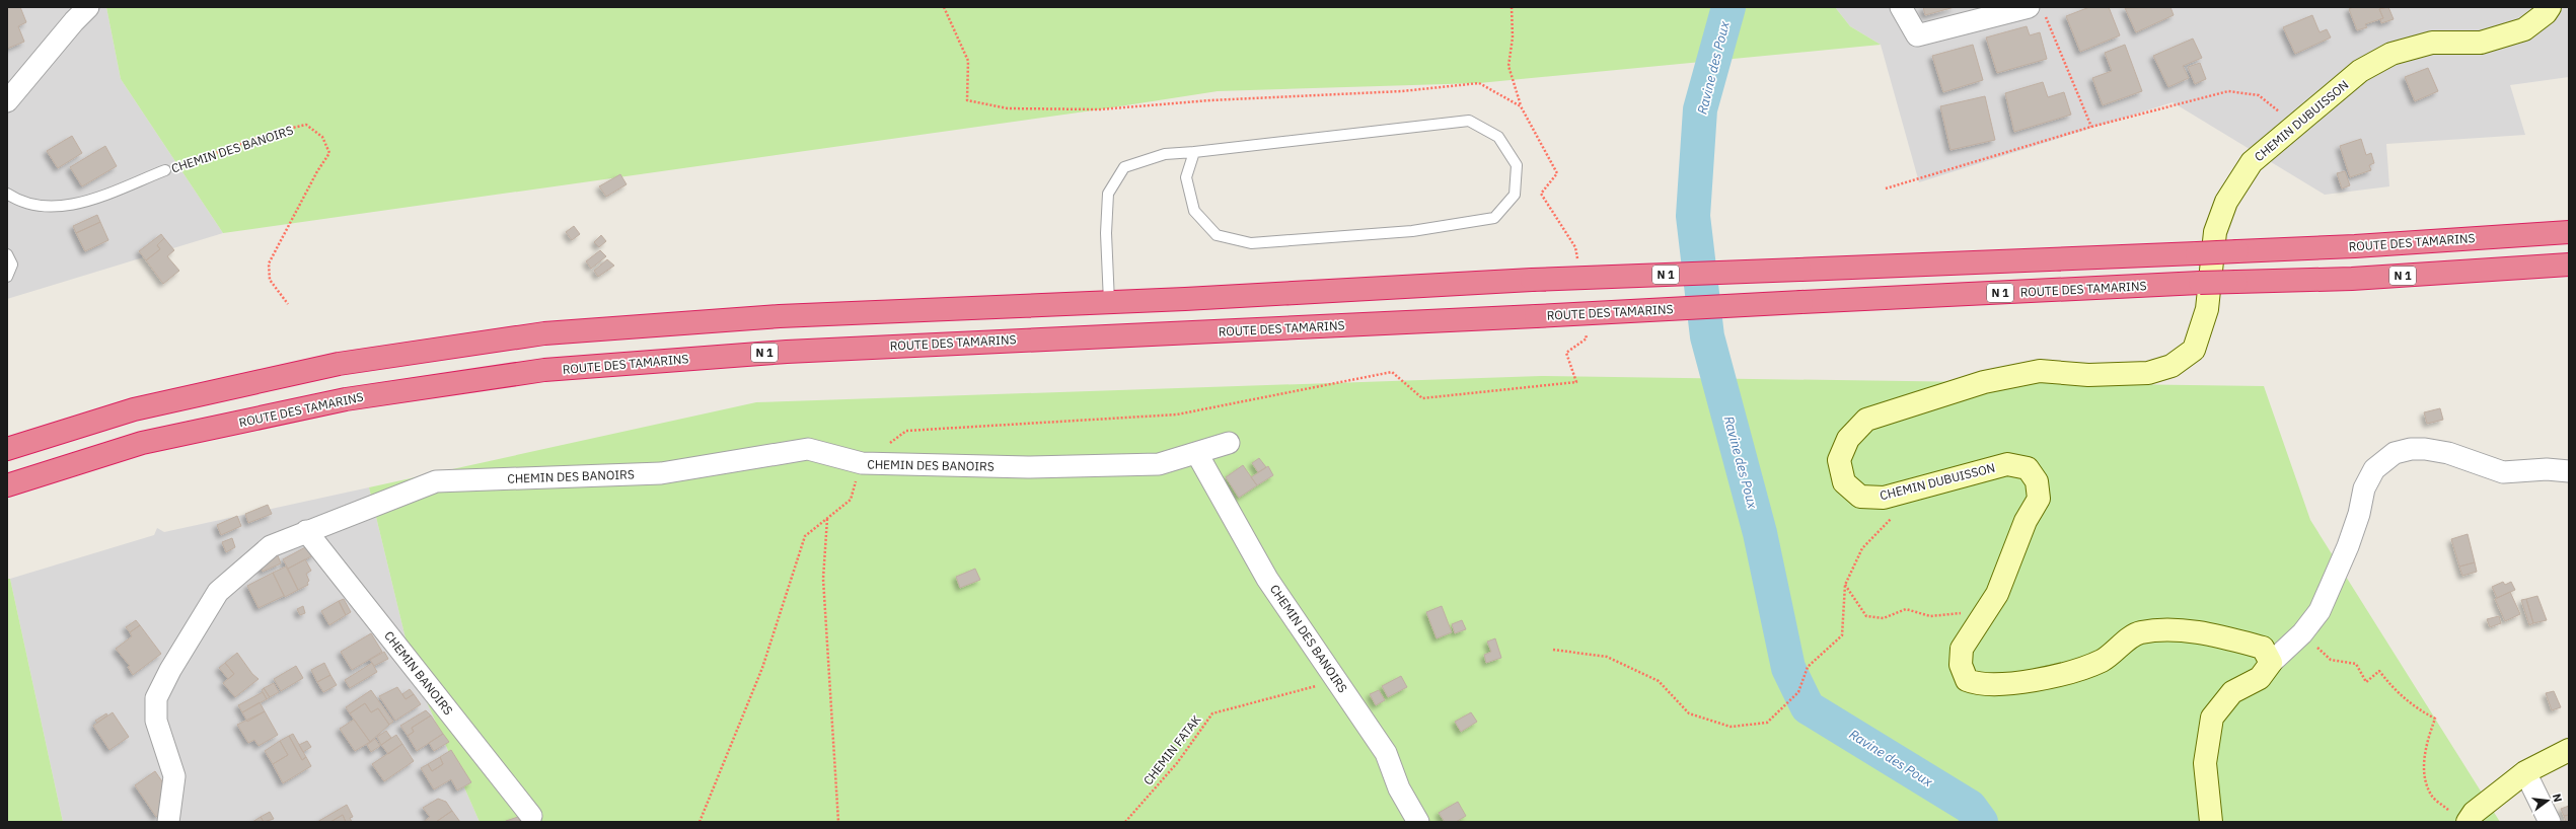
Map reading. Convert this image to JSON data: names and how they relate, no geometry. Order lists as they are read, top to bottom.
{
  "streets": {
    "highway": ["ROUTE DES TAMARINS", "N 1"],
    "main road": ["CHEMIN DUBUISSON"],
    "street": ["CHEMIN DES BANOIRS", "CHEMIN BANOIRS"],
    "path": ["CHEMIN FATAK"]
  },
  "crossings": [
    ["CHEMIN DES BANOIRS", "CHEMIN BANOIRS"],
    ["CHEMIN DES BANOIRS", "CHEMIN FATAK"]
  ],
  "water": ["Ravine des Poux"],
  "north": "right"
}
